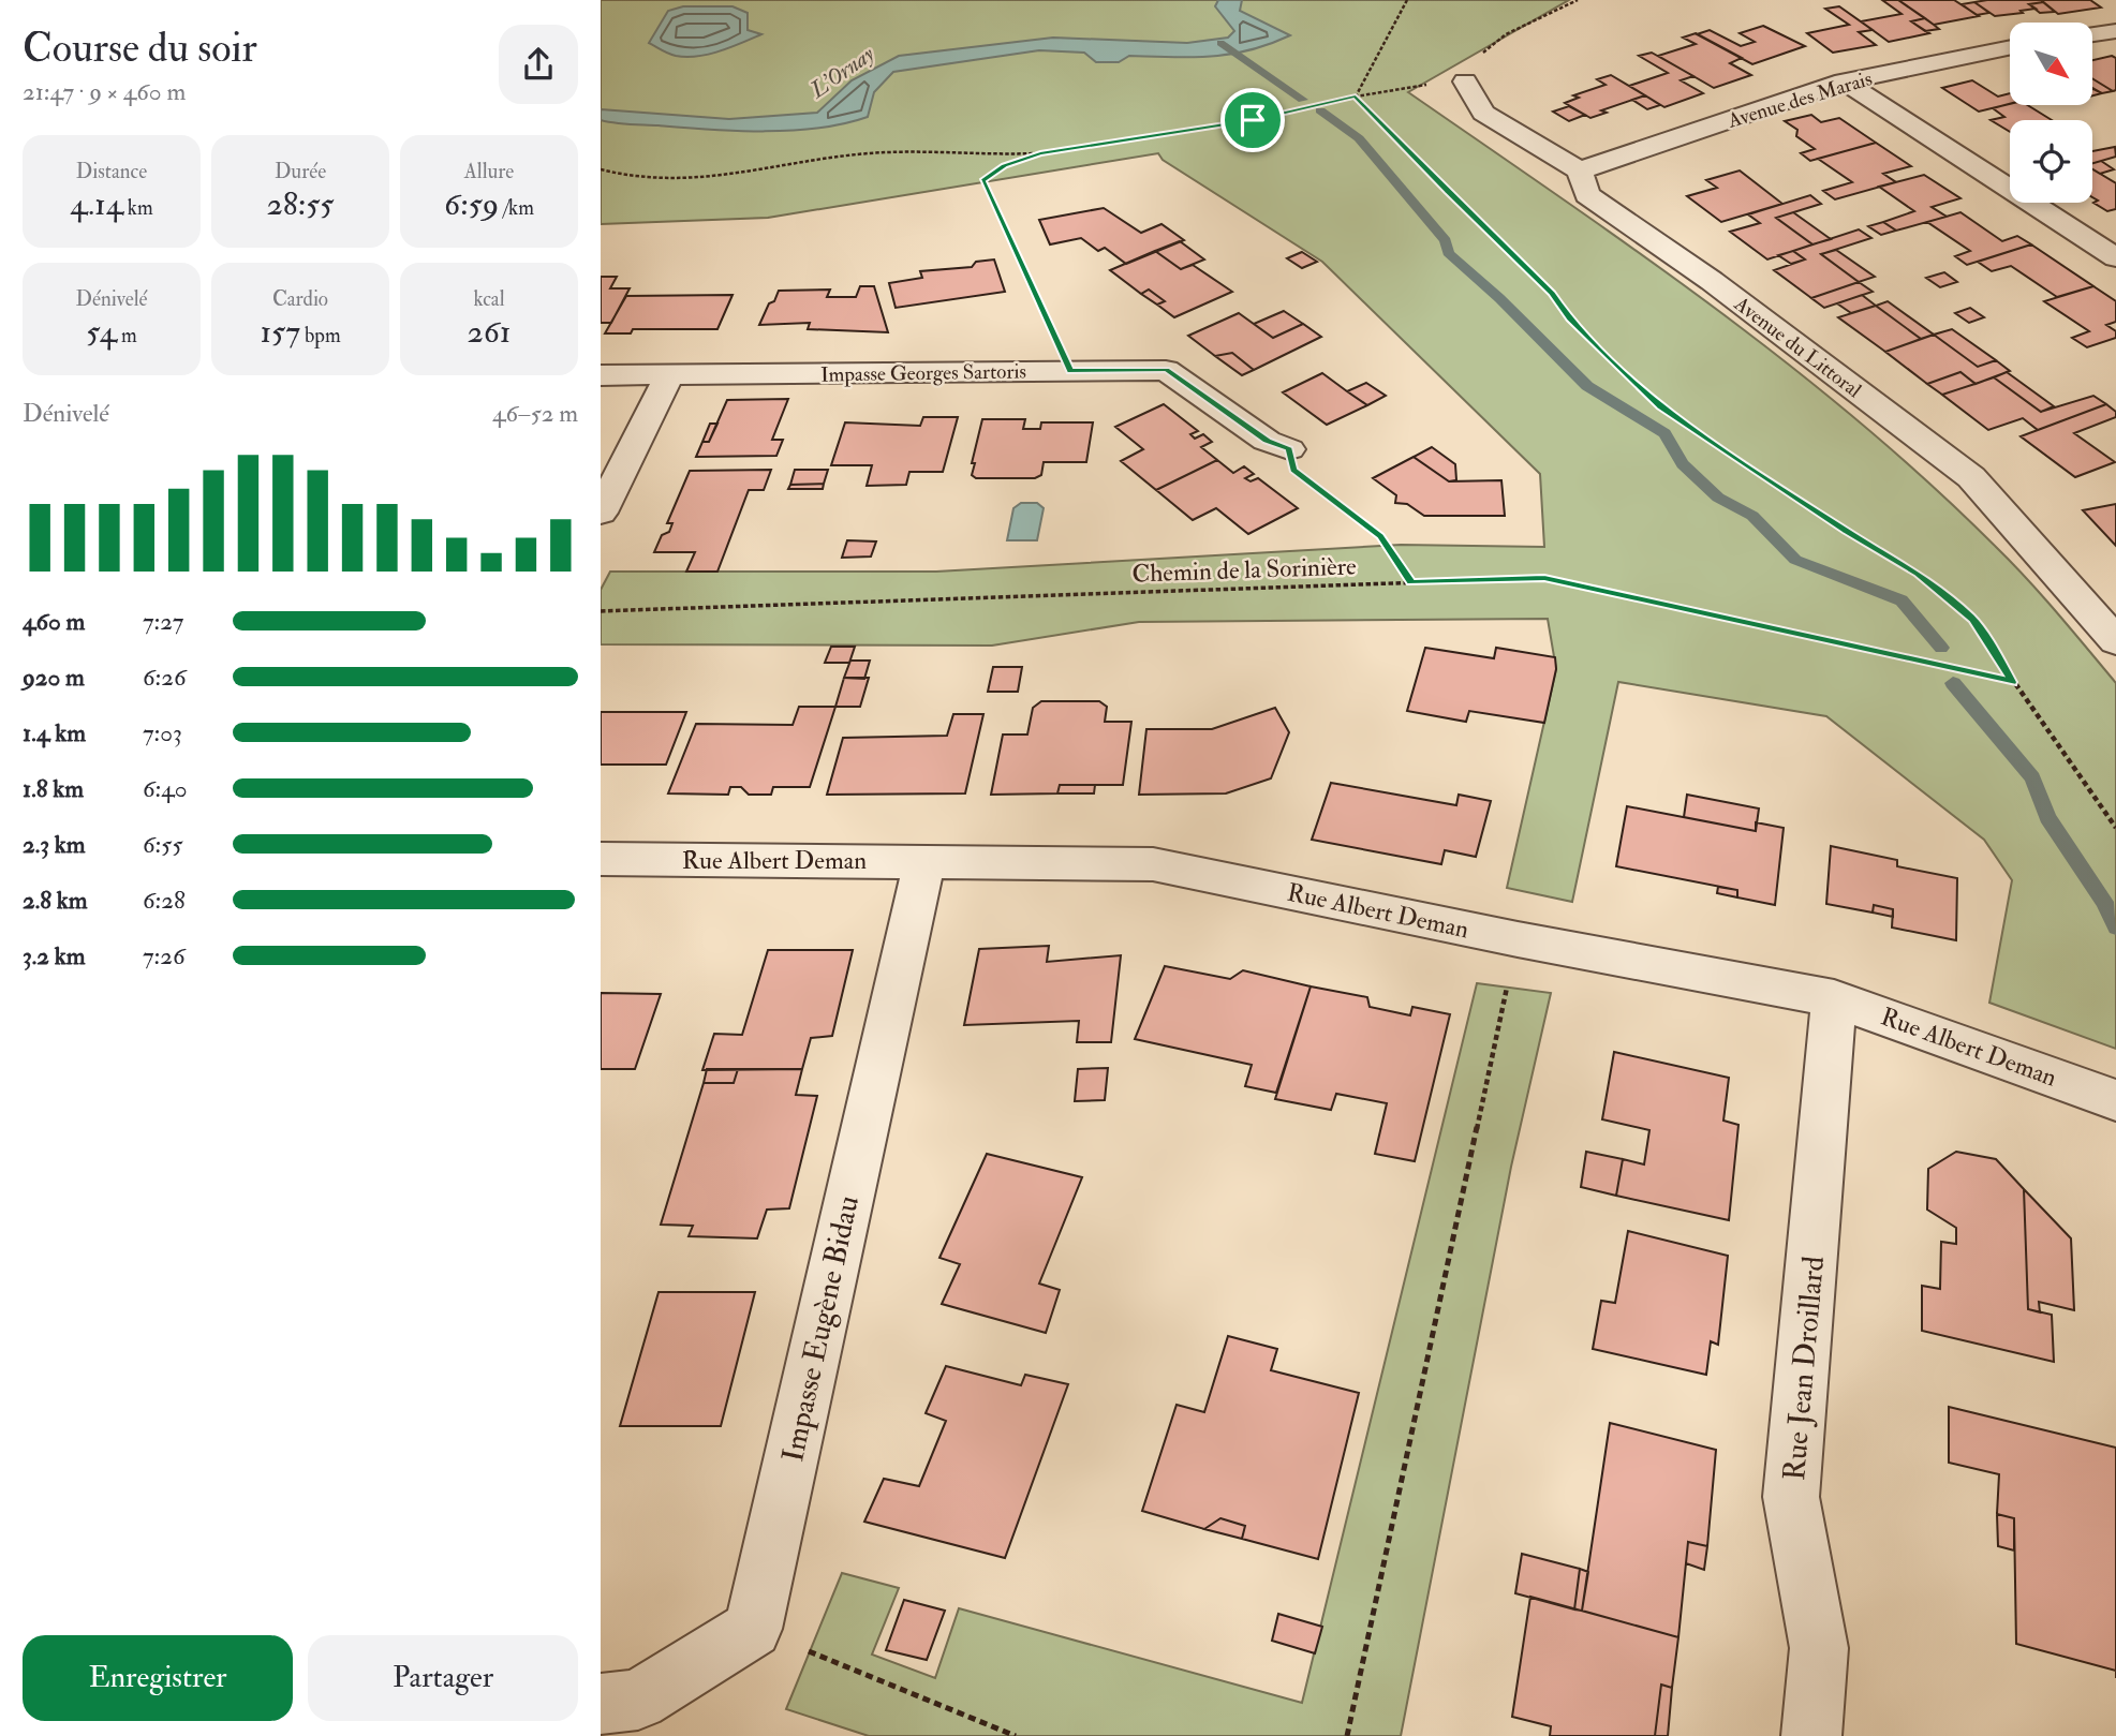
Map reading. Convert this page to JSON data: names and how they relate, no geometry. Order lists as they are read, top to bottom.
{
  "streets": {
    "street": [
      "Avenue des Marais",
      "Avenue du Littoral",
      "Impasse Georges Sartoris",
      "Rue Albert Deman",
      "Impasse Eugène Bidau",
      "Rue Jean Droillard"
    ],
    "path": ["Chemin de la Sorinière"]
  },
  "crossings": [
    ["Avenue des Marais", "Avenue du Littoral"],
    ["Rue Albert Deman", "Impasse Eugène Bidau"],
    ["Rue Albert Deman", "Rue Jean Droillard"]
  ],
  "water": ["L'Ornay"],
  "north": "bottom right",
  "page": {
    "heading": ["Course du soir", "21:47 · 9 × 460 m"],
    "stats": [
      ["Distance", "4.14 km"],
      ["Durée", "28:55"],
      ["Allure", "6:59 /km"],
      ["Dénivelé", "54 m"],
      ["Cardio", "157 bpm"],
      ["kcal", "261"]
    ],
    "chart": ["Dénivelé", "46–52 m"],
    "list": [
      {
        "name": "460 m",
        "note": "7:27"
      },
      {
        "name": "920 m",
        "note": "6:26"
      },
      {
        "name": "1.4 km",
        "note": "7:03"
      },
      {
        "name": "1.8 km",
        "note": "6:40"
      },
      {
        "name": "2.3 km",
        "note": "6:55"
      },
      {
        "name": "2.8 km",
        "note": "6:28"
      },
      {
        "name": "3.2 km",
        "note": "7:26"
      }
    ],
    "buttons": ["Enregistrer", "Partager"]
  }
}
